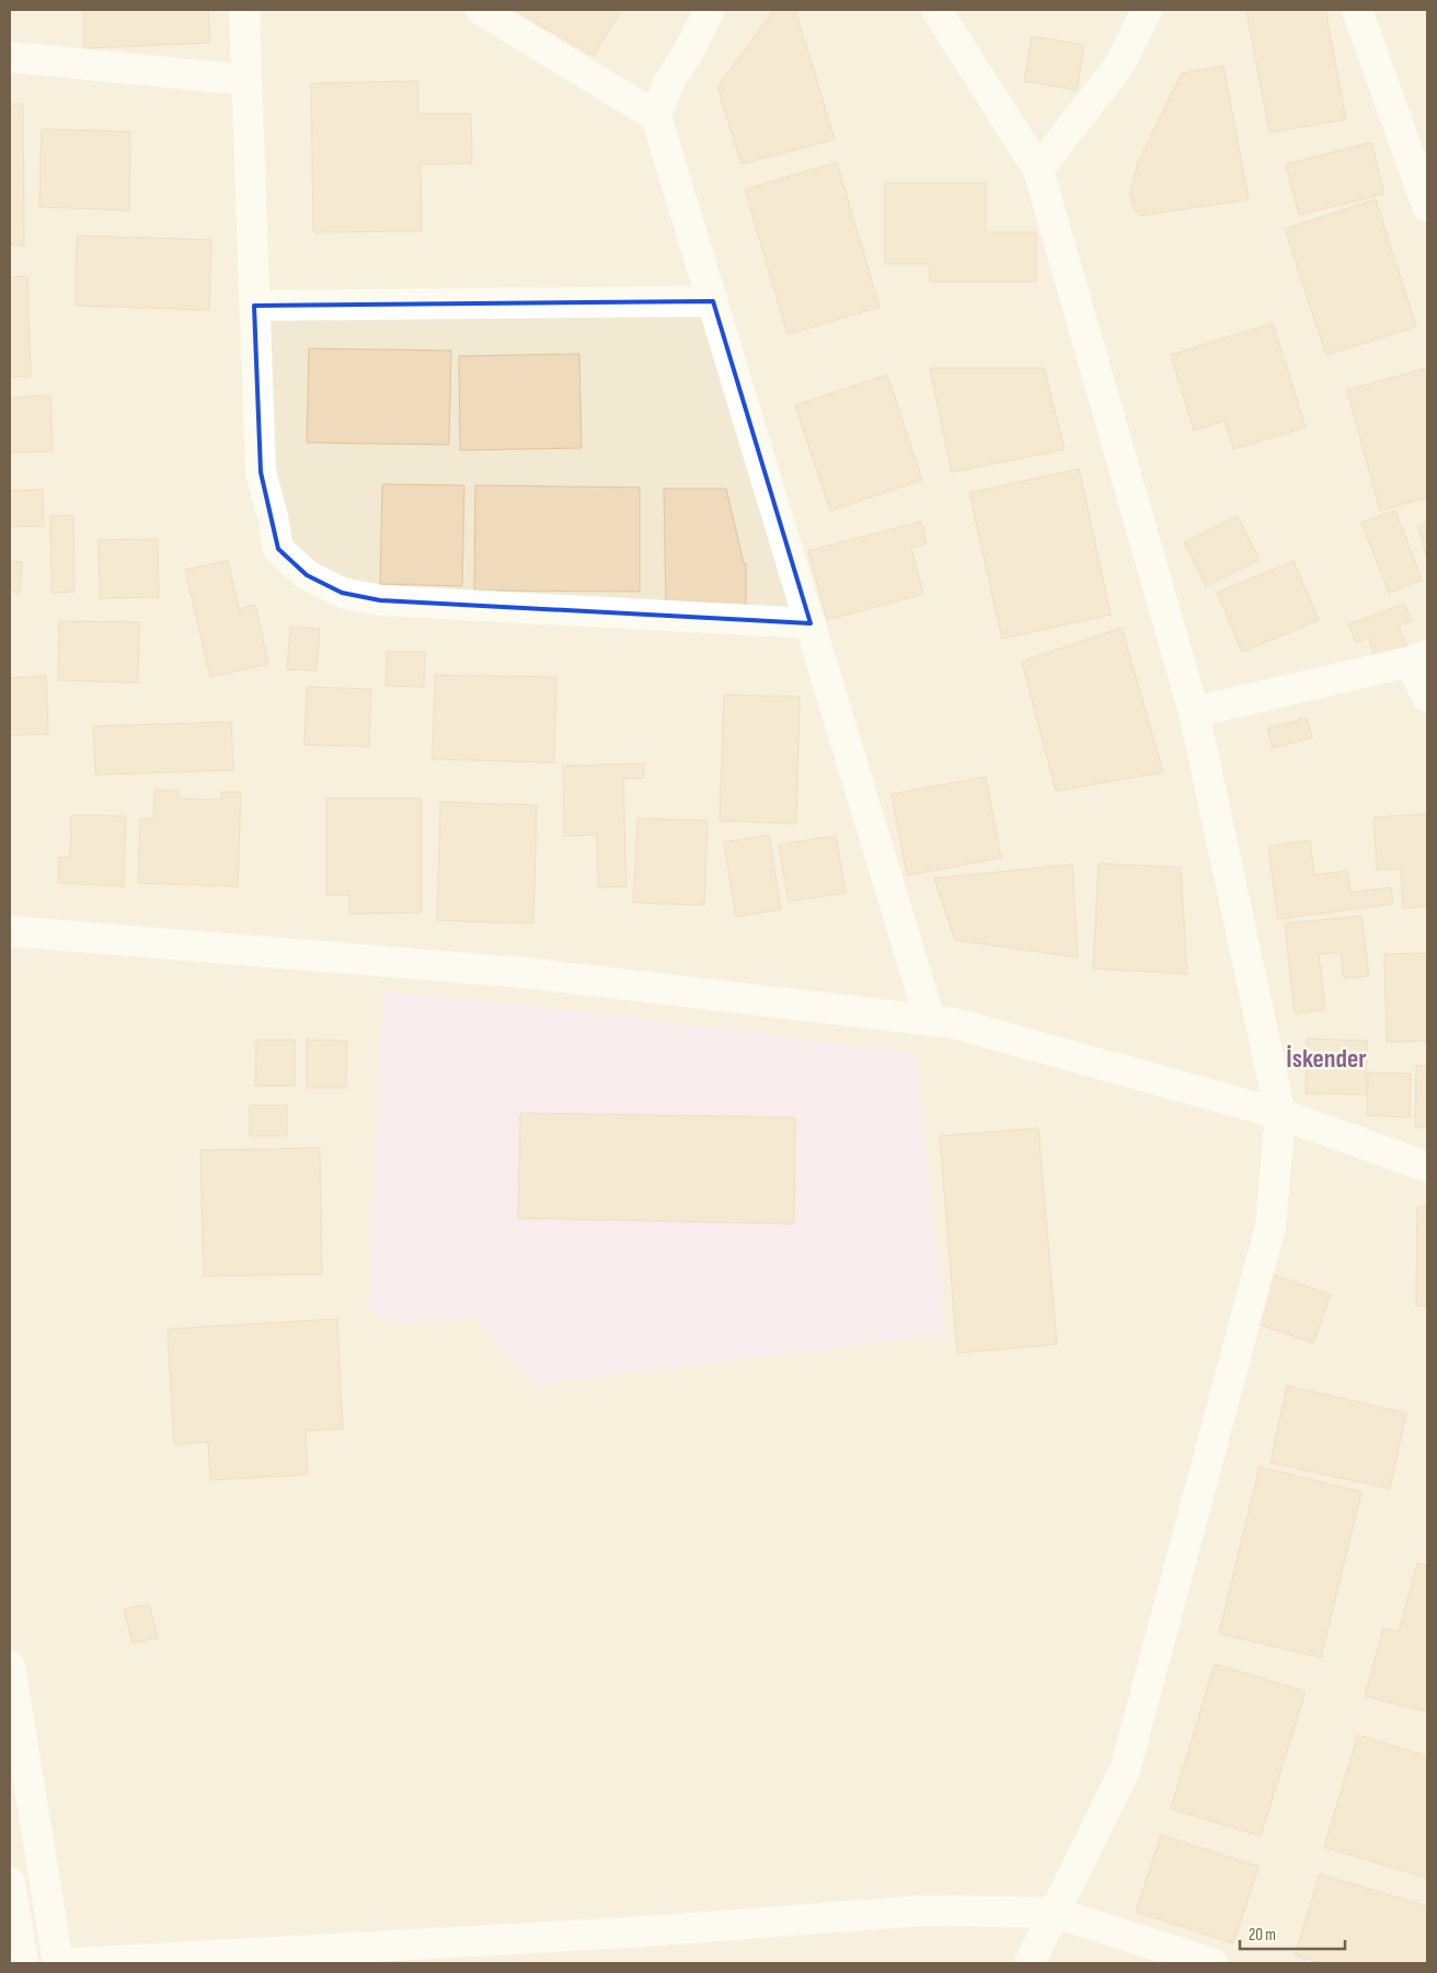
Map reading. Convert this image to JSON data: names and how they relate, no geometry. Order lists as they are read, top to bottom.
{
  "districts": ["İskender"],
  "scale_bar": "20 m"
}
